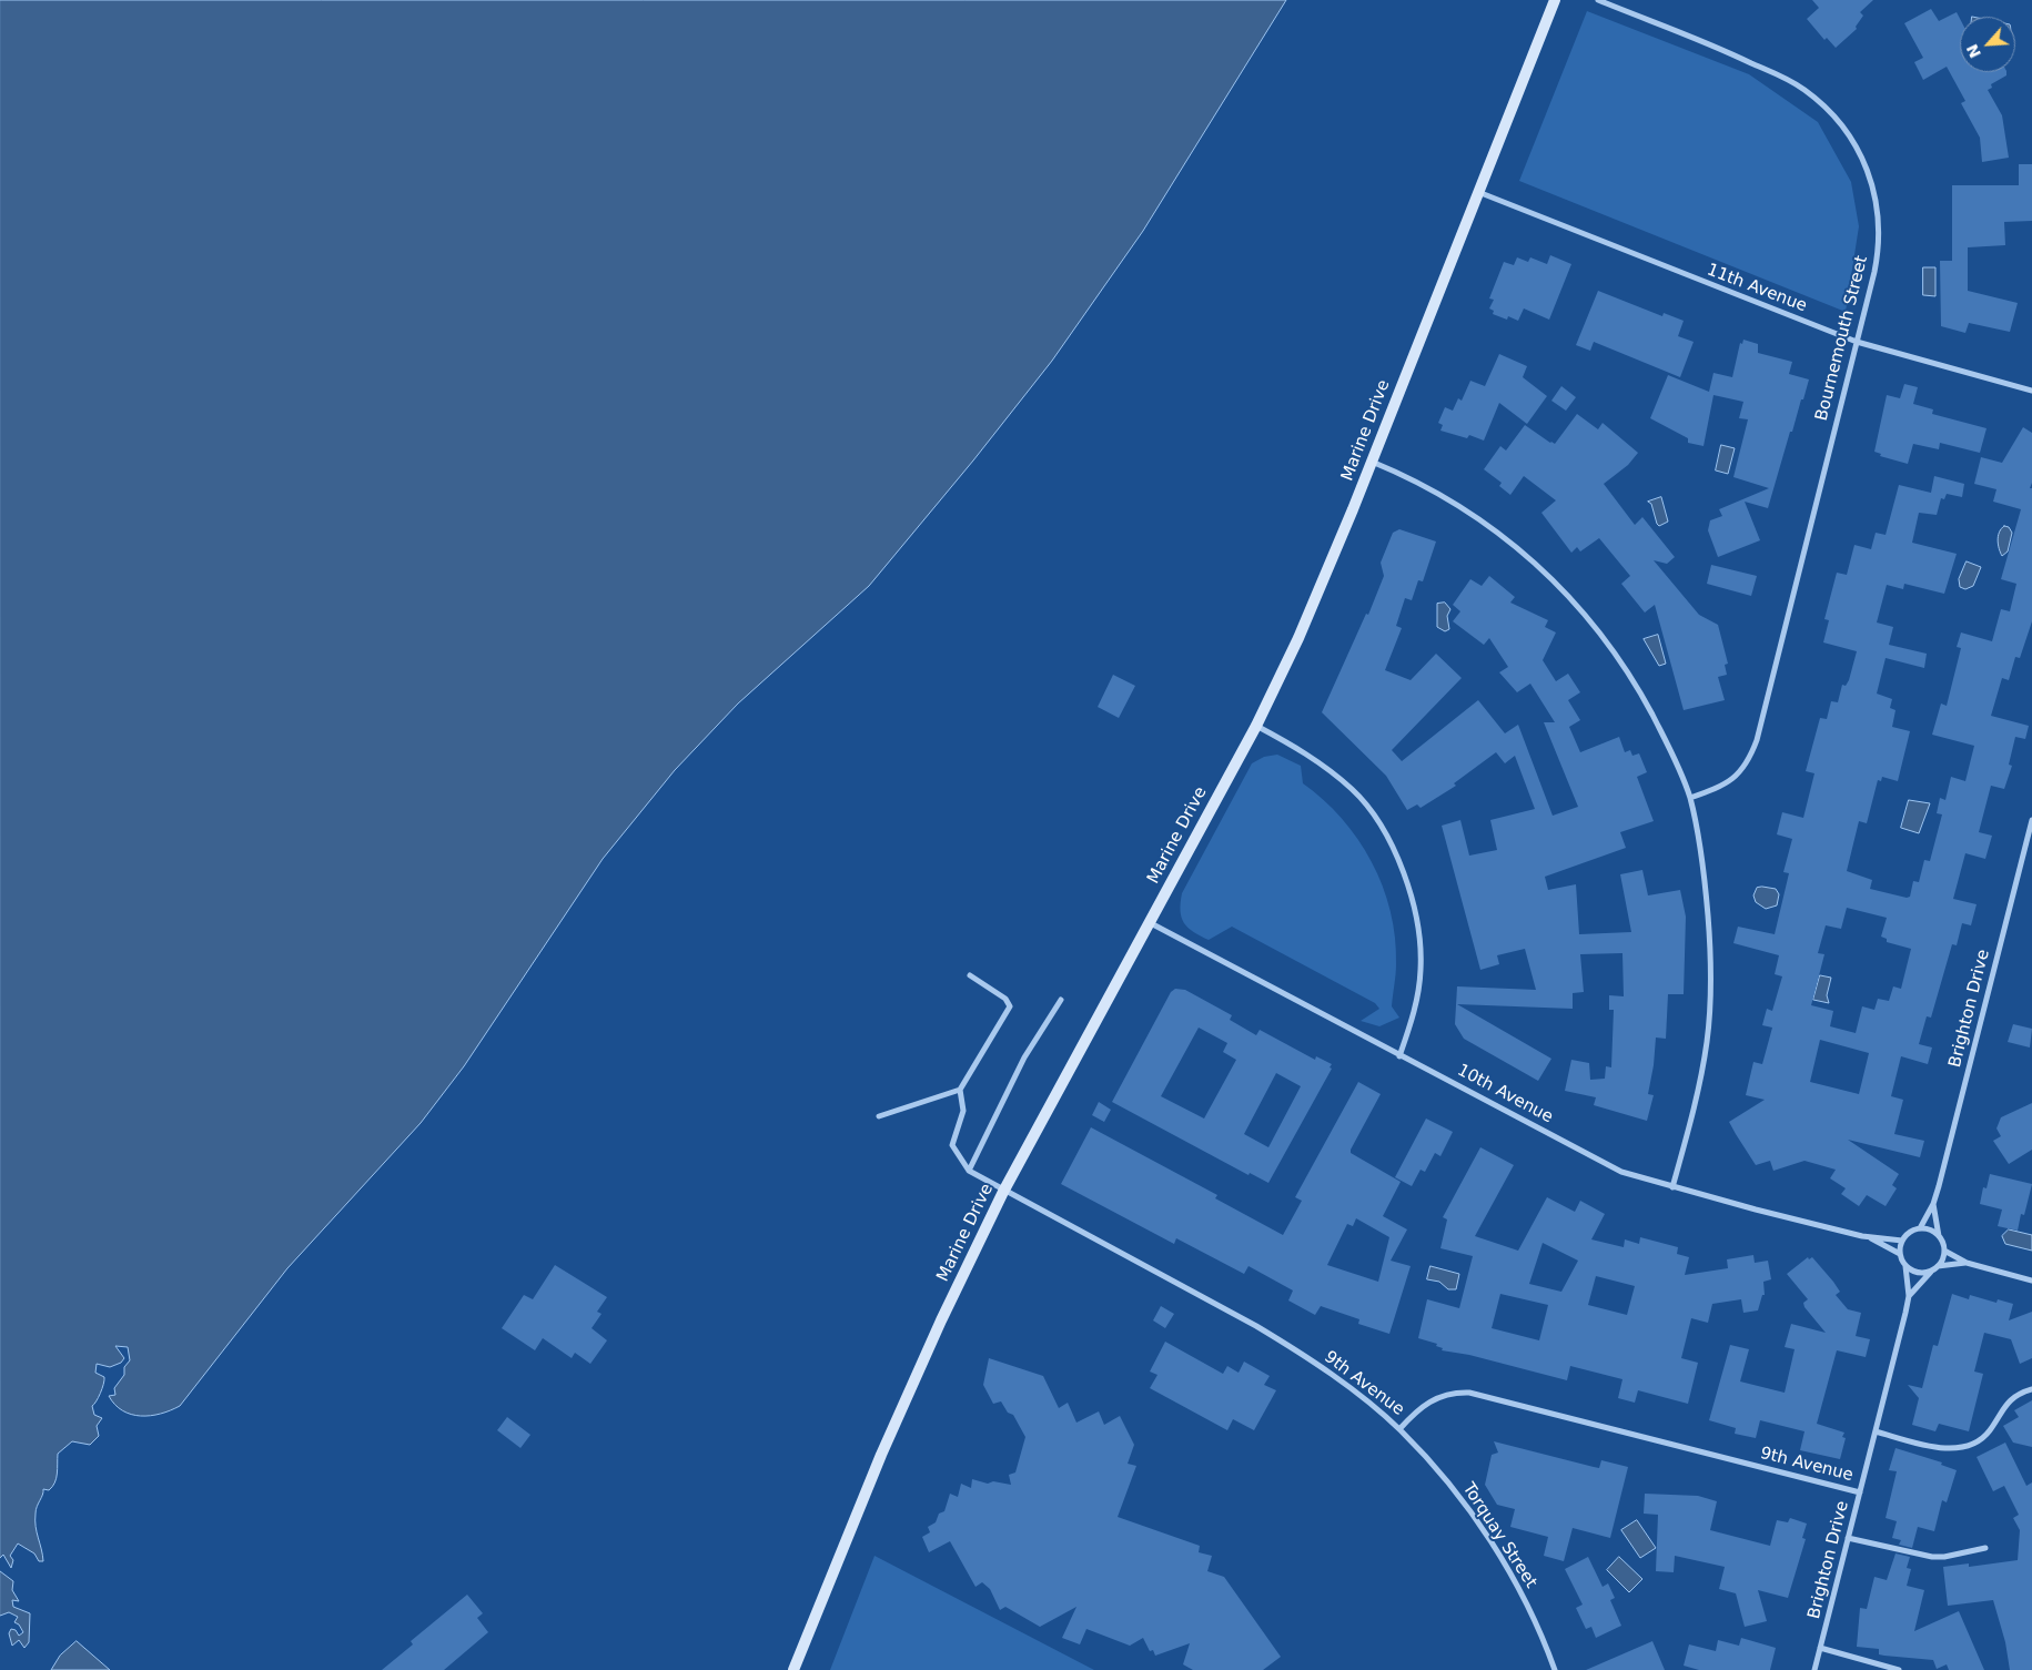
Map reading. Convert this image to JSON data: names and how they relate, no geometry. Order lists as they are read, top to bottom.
{
  "streets": {
    "main road": ["Marine Drive"],
    "street": [
      "11th Avenue",
      "Bournemouth Street",
      "Brighton Drive",
      "10th Avenue",
      "9th Avenue",
      "Torquay Street"
    ]
  },
  "crossings": [
    ["11th Avenue", "Bournemouth Street"],
    ["11th Avenue", "Marine Drive"],
    ["Marine Drive", "10th Avenue"],
    ["Marine Drive", "9th Avenue"],
    ["Brighton Drive", "10th Avenue"],
    ["Brighton Drive", "9th Avenue"],
    ["9th Avenue", "Torquay Street"]
  ],
  "north": "bottom left"
}
